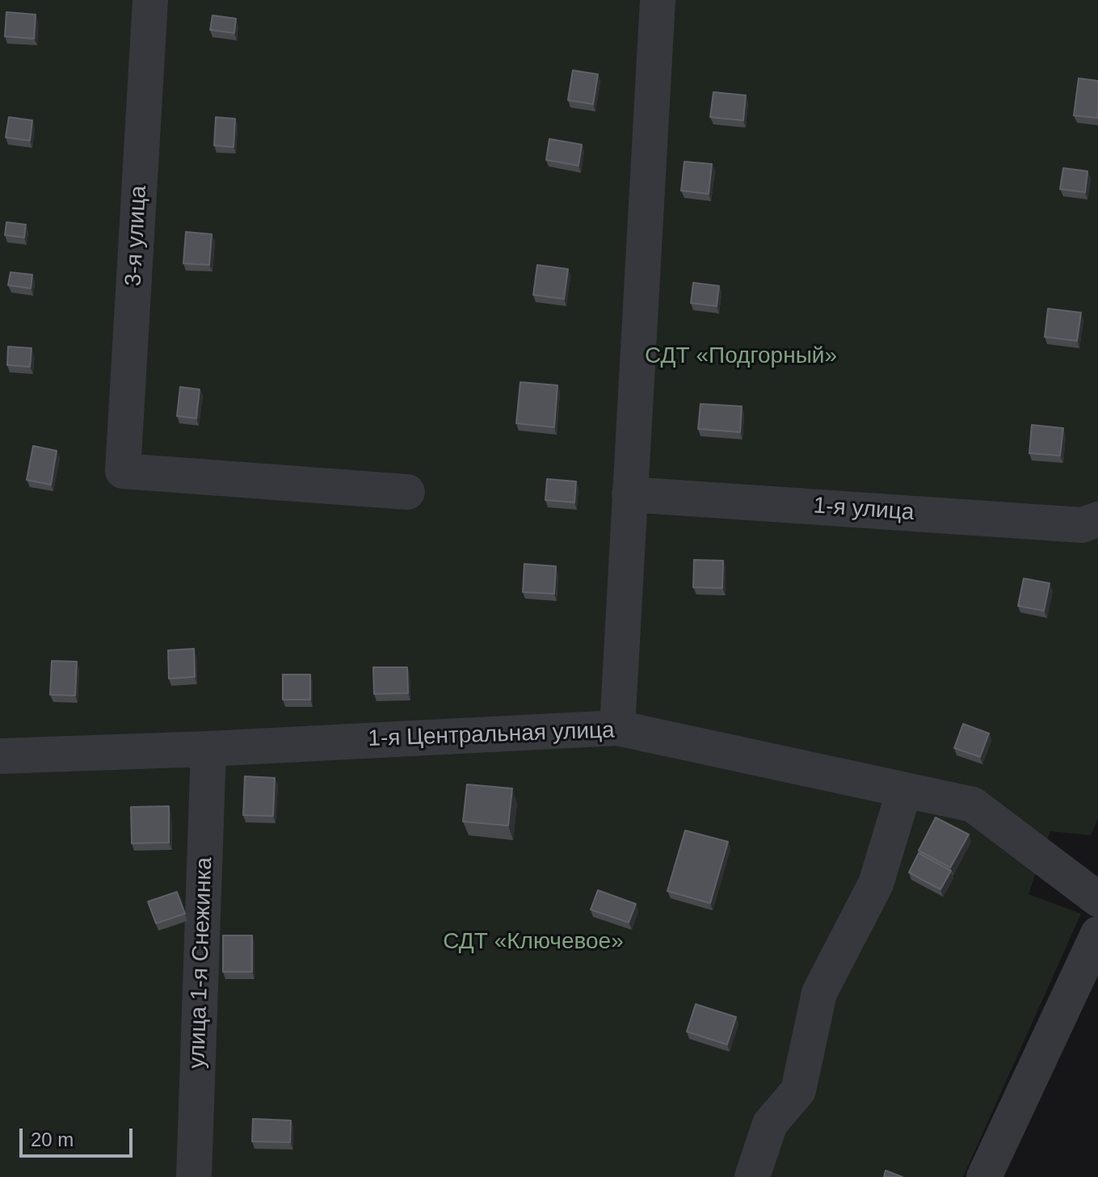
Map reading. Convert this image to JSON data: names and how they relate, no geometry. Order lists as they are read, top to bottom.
{
  "streets": {
    "street": [
      "3-я улица",
      "1-я улица",
      "1-я Центральная улица",
      "улица 1-я Снежинка"
    ]
  },
  "crossings": [
    ["1-я Центральная улица", "улица 1-я Снежинка"]
  ],
  "parks": ["СДТ «Подгорный»", "СДТ «Ключевое»"],
  "scale_bar": "20 m"
}
